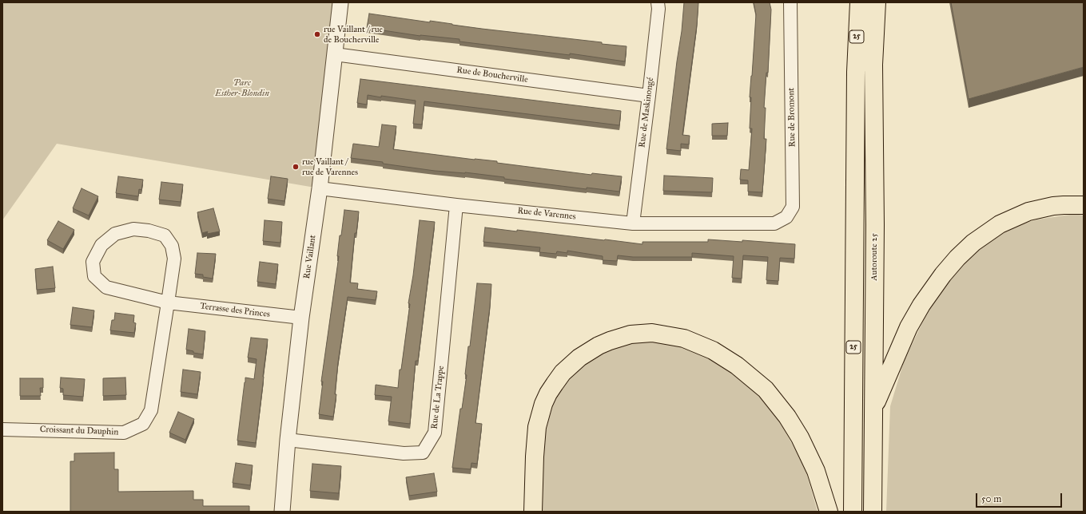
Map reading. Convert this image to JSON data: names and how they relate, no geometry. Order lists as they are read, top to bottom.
{
  "streets": {
    "highway": ["25", "Autoroute 25"],
    "street": [
      "Rue de Boucherville",
      "Rue de Maskinongé",
      "Rue de Bromont",
      "Rue de Varennes",
      "Rue Vaillant",
      "Terrasse des Princes",
      "Rue de La Trappe",
      "Croissant du Dauphin"
    ]
  },
  "crossings": [
    ["Rue de Boucherville", "Rue de Maskinongé"],
    ["Rue de Boucherville", "Rue Vaillant"],
    ["Rue de Maskinongé", "Rue de Varennes"],
    ["Rue de Bromont", "Rue de Varennes"],
    ["Rue de Varennes", "Rue Vaillant"],
    ["Rue de Varennes", "Rue de La Trappe"],
    ["Rue Vaillant", "Terrasse des Princes"],
    ["Rue Vaillant", "Rue de La Trappe"],
    ["Terrasse des Princes", "Croissant du Dauphin"]
  ],
  "parks": ["Parc Esther-Blondin"],
  "places": ["rue Vaillant / rue de Boucherville", "rue Vaillant / rue de Varennes"],
  "scale_bar": "50 m"
}
